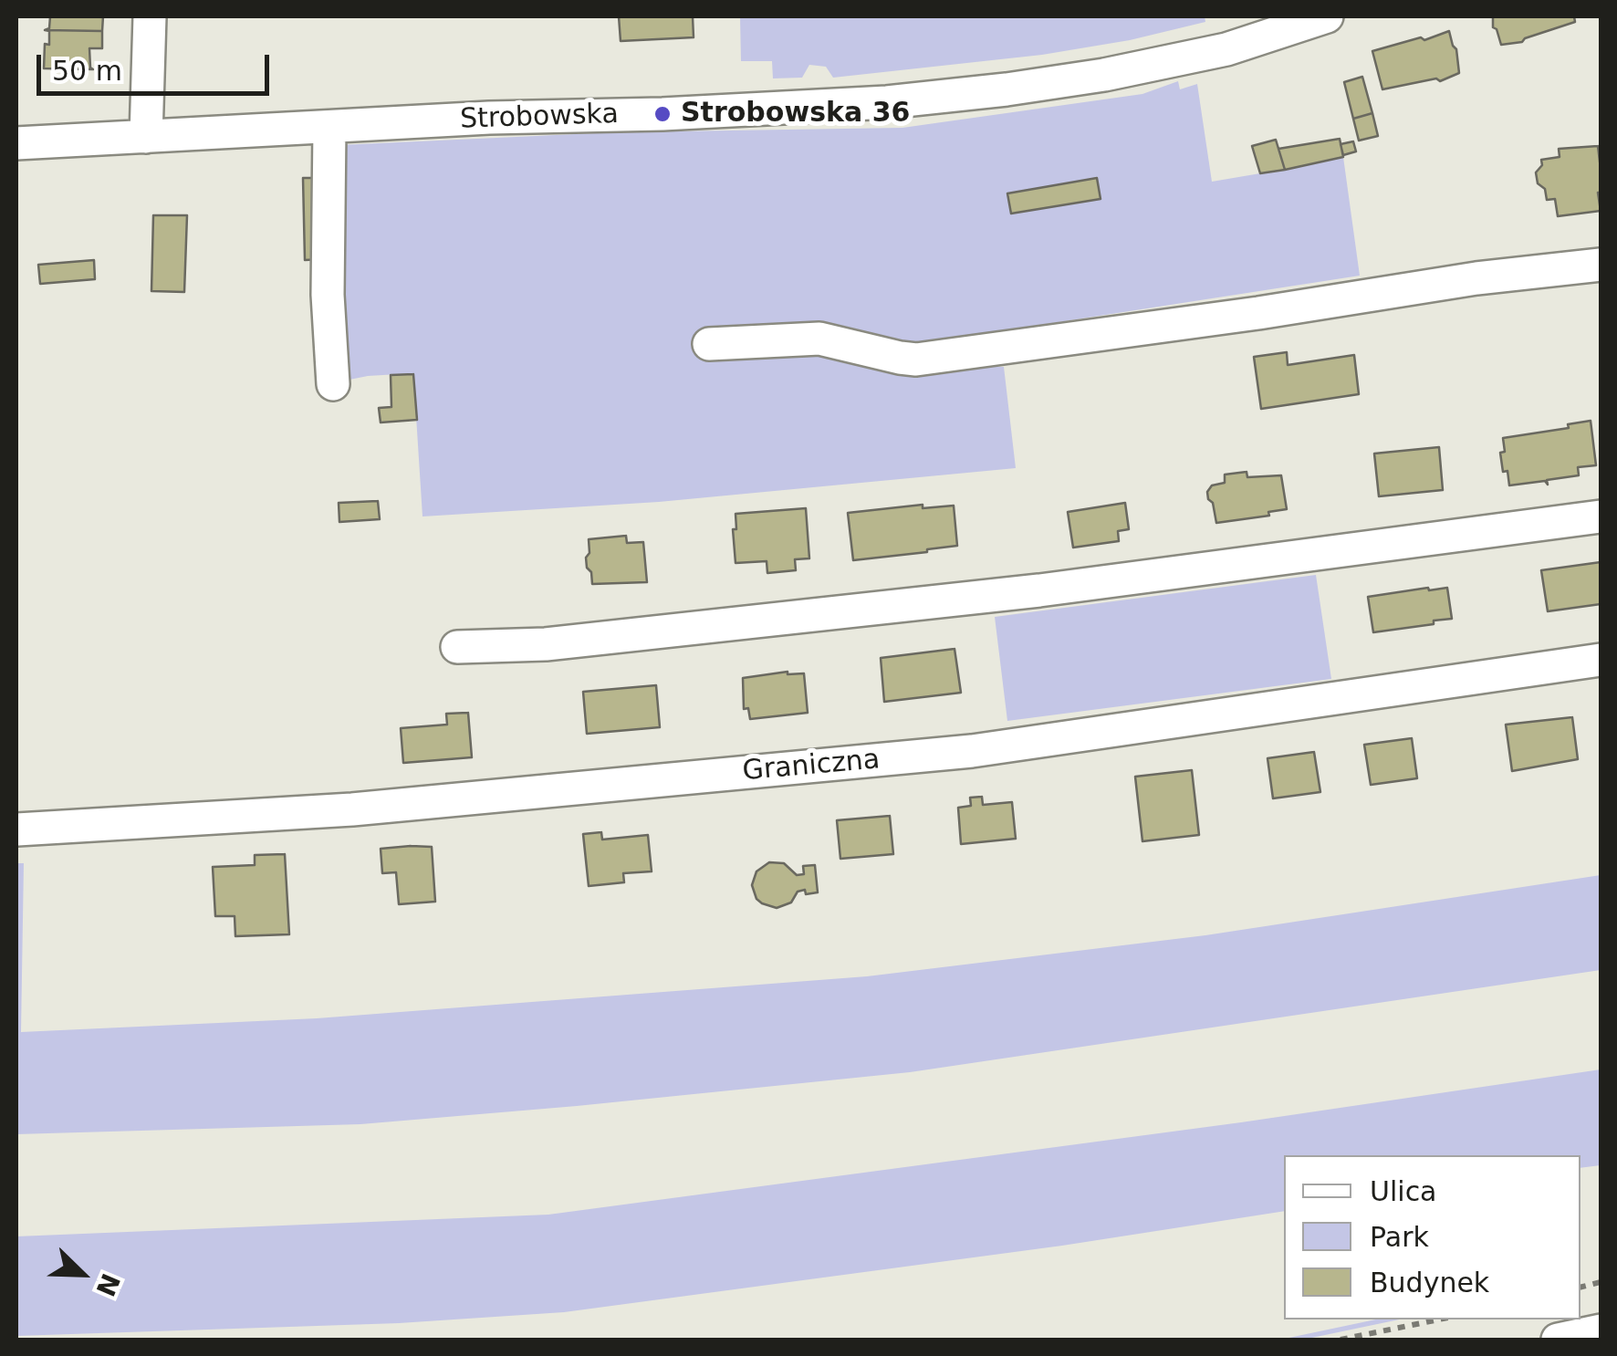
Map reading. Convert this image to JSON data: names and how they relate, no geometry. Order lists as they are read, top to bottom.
{
  "streets": {
    "street": ["Strobowska", "Graniczna"]
  },
  "places": ["Strobowska 36"],
  "legend": ["Ulica", "Park", "Budynek"],
  "scale_bar": "50 m",
  "north": "bottom right"
}
